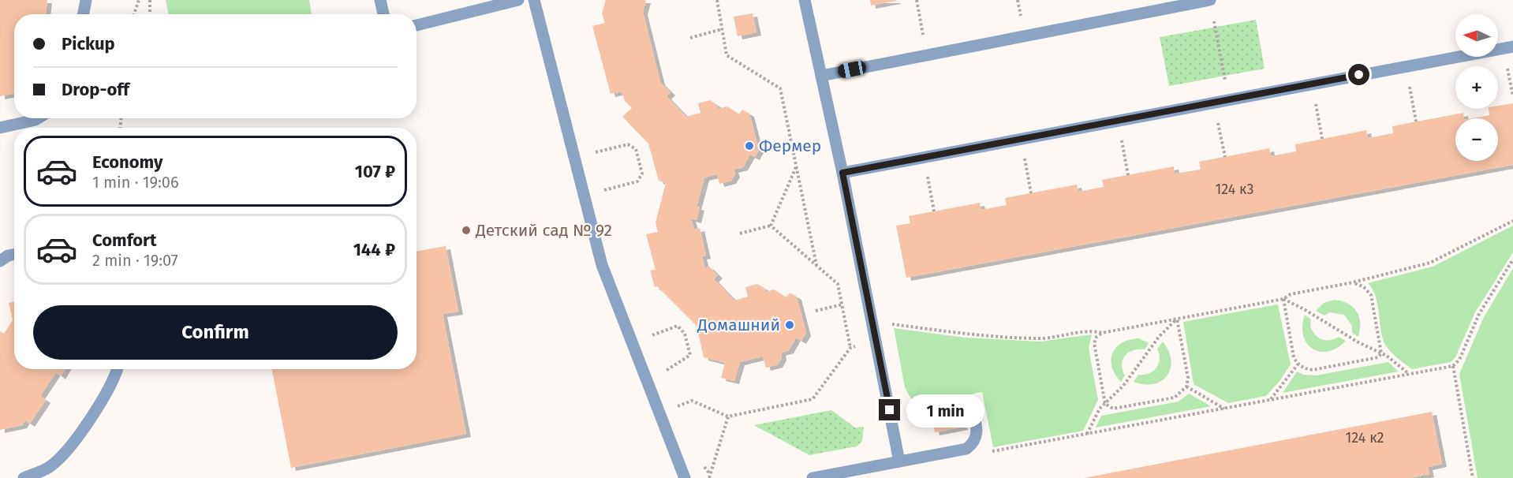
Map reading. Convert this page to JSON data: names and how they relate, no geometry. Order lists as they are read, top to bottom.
{
  "places": ["Фермер", "Детский сад № 92", "Домашний"],
  "house_numbers": ["124 к3", "124 к2"],
  "north": "left",
  "page": {
    "map_buttons": ["+", "−"],
    "banner": ["Pickup", "Drop-off"],
    "list": [
      {
        "name": "Economy",
        "note": "1 min · 19:06",
        "value": "107 ₽"
      },
      {
        "name": "Comfort",
        "note": "2 min · 19:07",
        "value": "144 ₽"
      }
    ],
    "buttons": "Confirm",
    "bubble": "1 min"
  }
}
